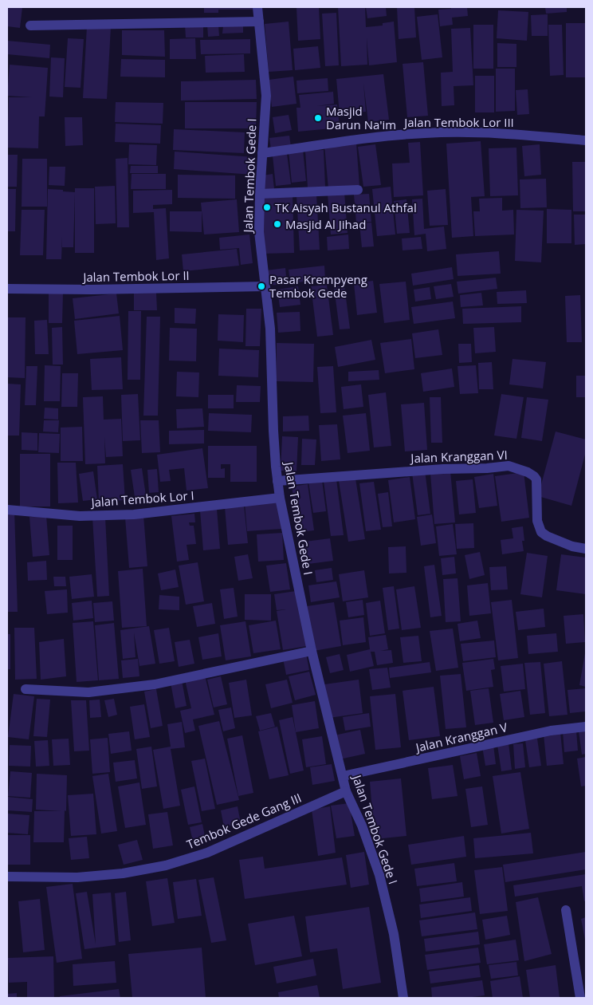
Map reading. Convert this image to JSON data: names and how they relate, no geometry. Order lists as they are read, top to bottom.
{
  "streets": {
    "street": [
      "Jalan Tembok Lor III",
      "Jalan Tembok Gede I",
      "Jalan Tembok Lor II",
      "Jalan Kranggan VI",
      "Jalan Tembok Lor I",
      "Jalan Kranggan V",
      "Tembok Gede Gang III"
    ]
  },
  "crossings": [
    ["Jalan Tembok Lor III", "Jalan Tembok Gede I"],
    ["Jalan Tembok Gede I", "Jalan Tembok Lor II"],
    ["Jalan Tembok Gede I", "Jalan Kranggan VI"],
    ["Jalan Tembok Gede I", "Jalan Tembok Lor I"],
    ["Jalan Tembok Gede I", "Jalan Kranggan V"],
    ["Jalan Tembok Gede I", "Tembok Gede Gang III"]
  ],
  "places": [
    "Masjid Darun Na'im",
    "TK Aisyah Bustanul Athfal",
    "Masjid Al Jihad",
    "Pasar Krempyeng Tembok Gede"
  ]
}
